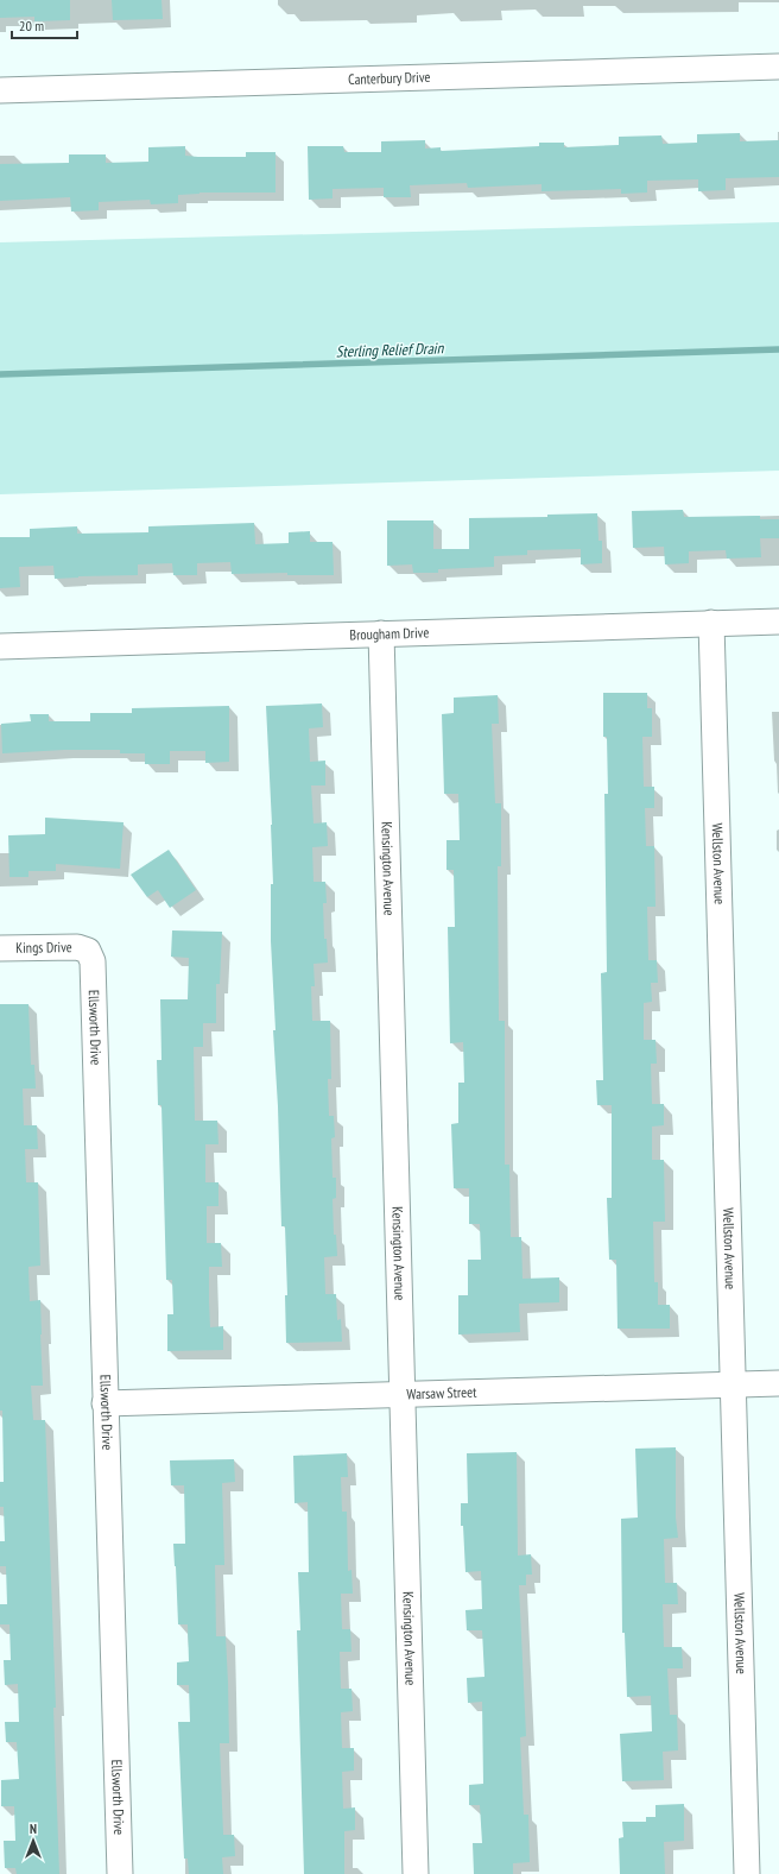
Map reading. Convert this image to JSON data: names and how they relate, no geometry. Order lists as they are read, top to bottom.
{
  "streets": {
    "street": [
      "Canterbury Drive",
      "Brougham Drive",
      "Wellston Avenue",
      "Kensington Avenue",
      "Kings Drive",
      "Ellsworth Drive",
      "Warsaw Street"
    ]
  },
  "crossings": [
    ["Brougham Drive", "Wellston Avenue"],
    ["Brougham Drive", "Kensington Avenue"],
    ["Wellston Avenue", "Warsaw Street"],
    ["Kensington Avenue", "Warsaw Street"],
    ["Kings Drive", "Ellsworth Drive"],
    ["Ellsworth Drive", "Warsaw Street"]
  ],
  "water": ["Sterling Relief Drain"],
  "scale_bar": "20 m",
  "north": "top"
}
